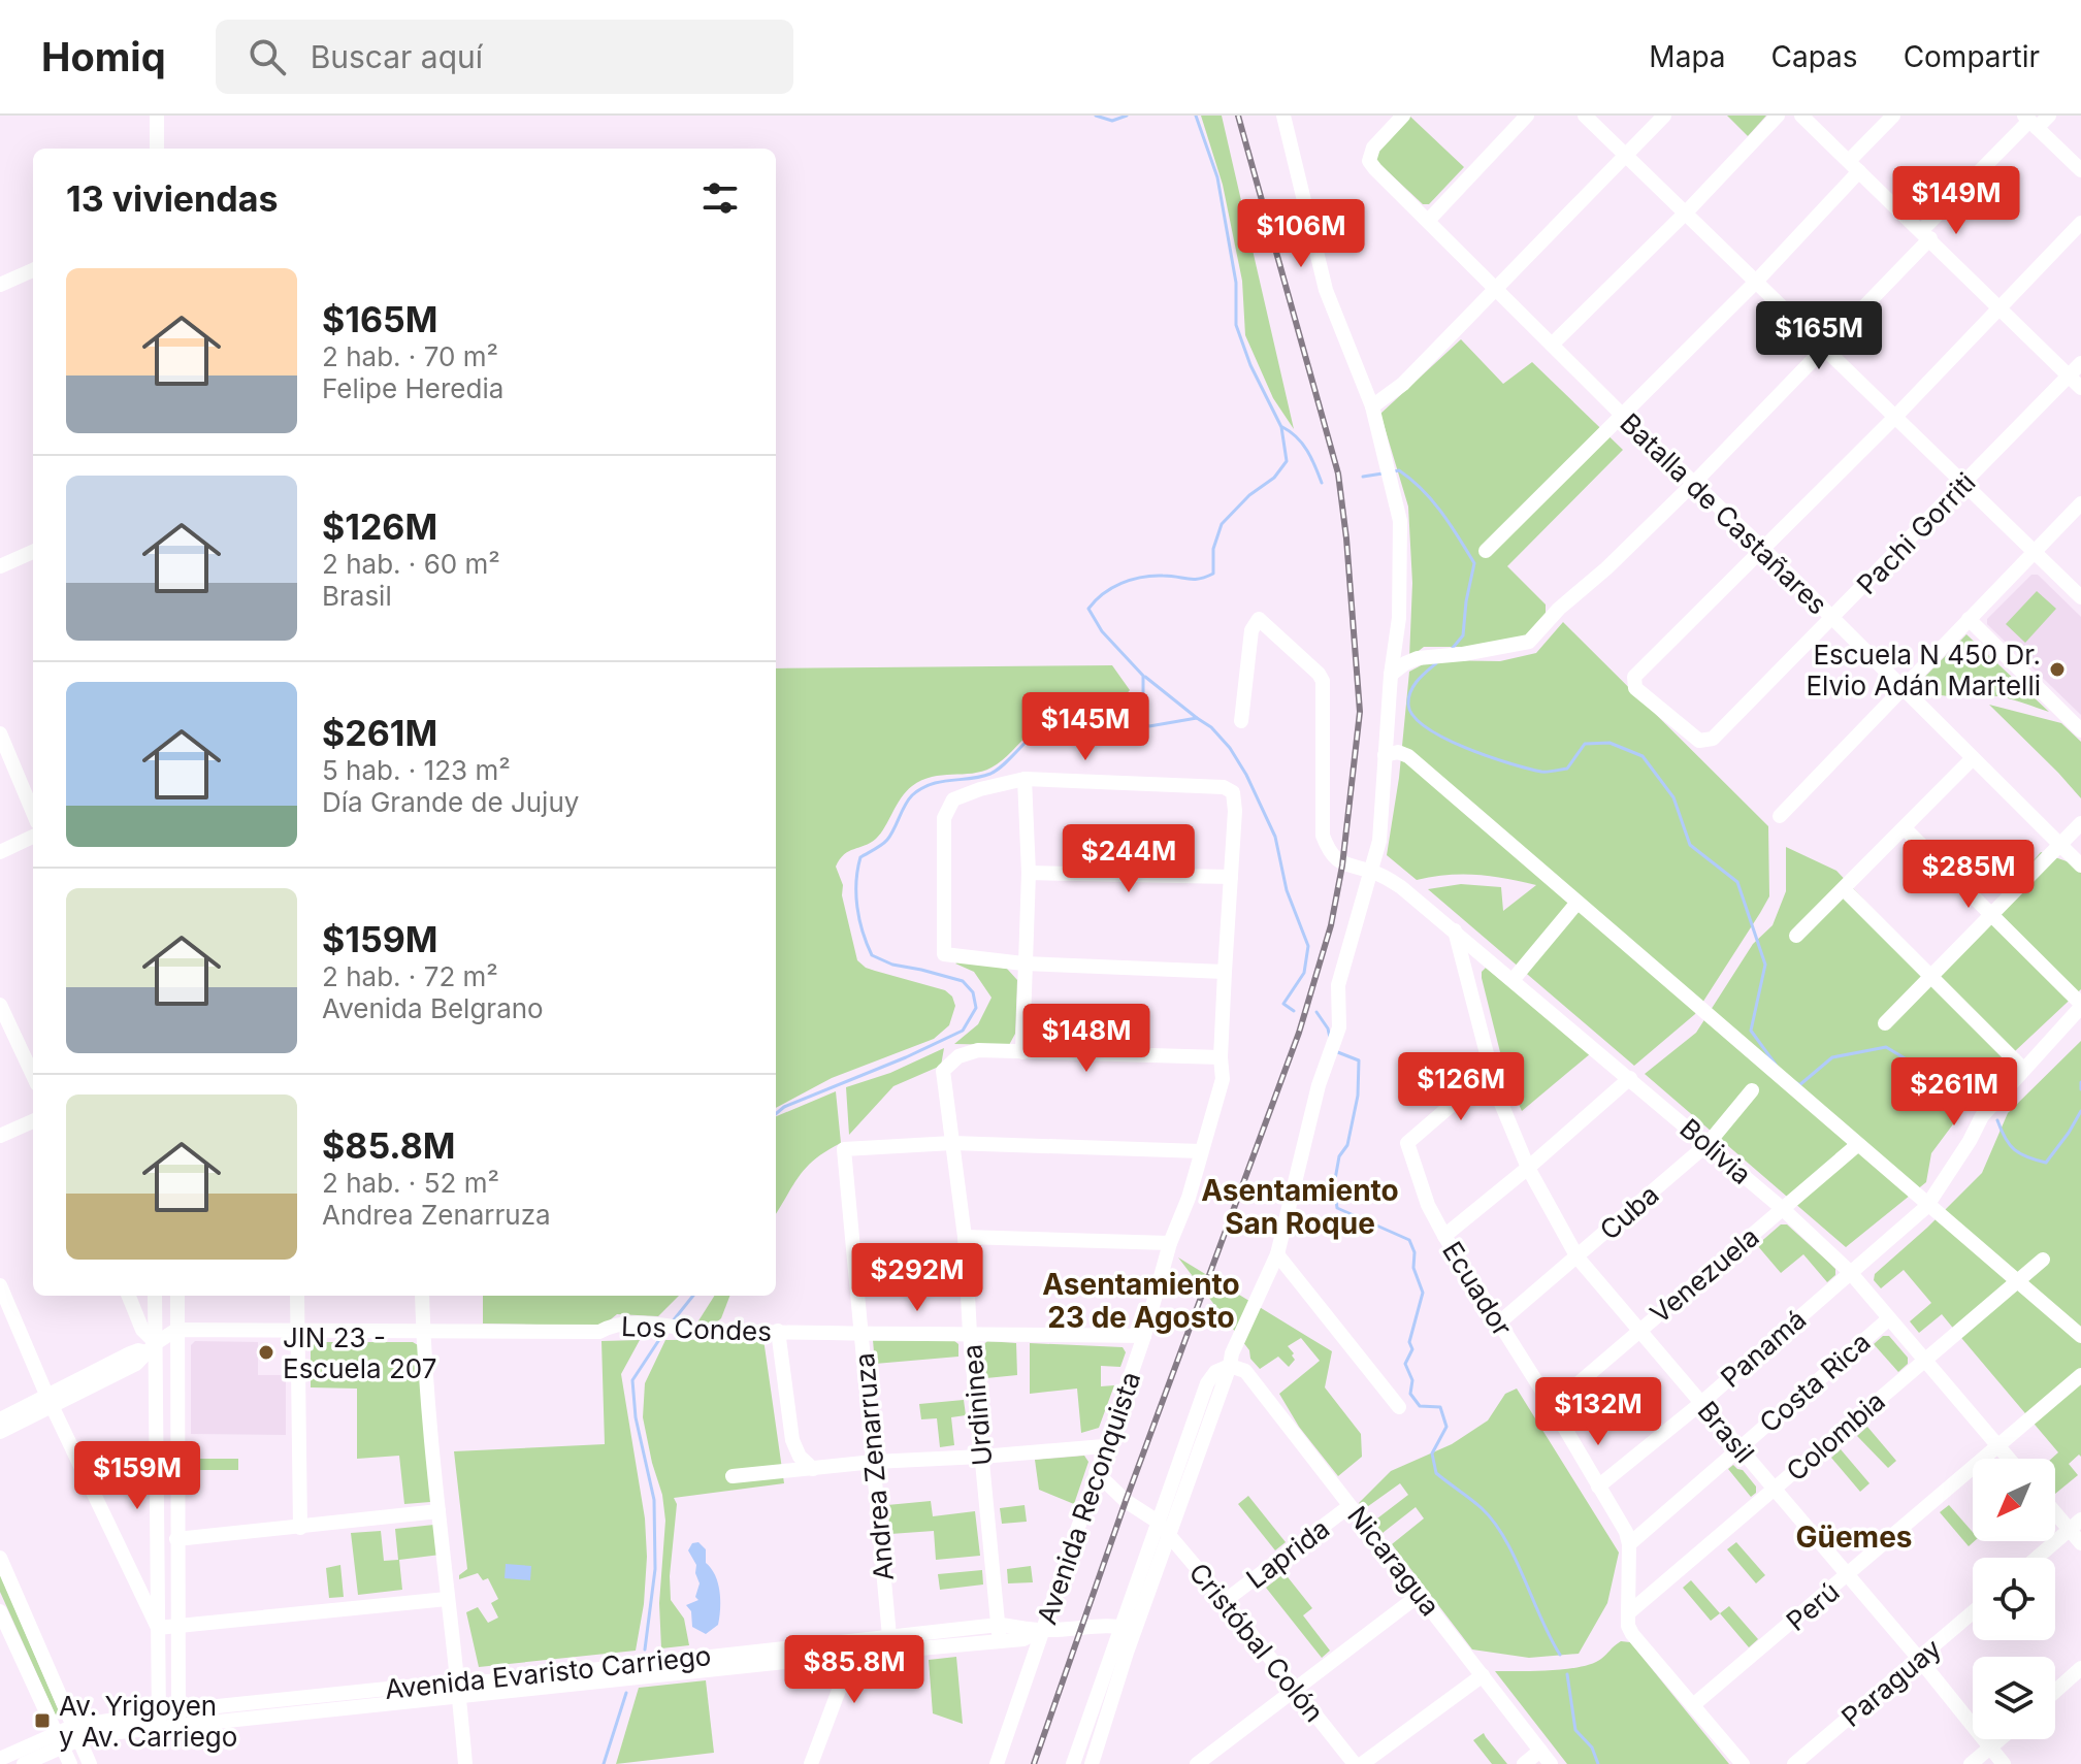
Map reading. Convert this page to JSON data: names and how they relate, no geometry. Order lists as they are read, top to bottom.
{
  "streets": {
    "street": [
      "Batalla de Castañares",
      "Pachi Gorriti",
      "Bolivia",
      "Cuba",
      "Venezuela",
      "Ecuador",
      "Los Condes",
      "Panamá",
      "Costa Rica",
      "Urdininea",
      "Brasil",
      "Colombia",
      "Andrea Zenarruza",
      "Avenida Reconquista",
      "Laprida",
      "Nicaragua",
      "Perú",
      "Cristóbal Colón",
      "Avenida Evaristo Carriego",
      "Paraguay"
    ]
  },
  "crossings": [
    ["Batalla de Castañares", "Pachi Gorriti"],
    ["Bolivia", "Cuba"],
    ["Bolivia", "Venezuela"],
    ["Bolivia", "Panamá"],
    ["Bolivia", "Costa Rica"],
    ["Bolivia", "Brasil"],
    ["Bolivia", "Colombia"],
    ["Bolivia", "Perú"],
    ["Cuba", "Ecuador"],
    ["Cuba", "Brasil"],
    ["Venezuela", "Ecuador"],
    ["Venezuela", "Brasil"],
    ["Ecuador", "Panamá"],
    ["Ecuador", "Costa Rica"],
    ["Ecuador", "Brasil"],
    ["Ecuador", "Colombia"],
    ["Ecuador", "Perú"],
    ["Los Condes", "Urdininea"],
    ["Los Condes", "Andrea Zenarruza"],
    ["Los Condes", "Avenida Reconquista"],
    ["Panamá", "Brasil"],
    ["Costa Rica", "Brasil"],
    ["Urdininea", "Andrea Zenarruza"],
    ["Urdininea", "Avenida Evaristo Carriego"],
    ["Brasil", "Colombia"],
    ["Brasil", "Perú"],
    ["Brasil", "Paraguay"],
    ["Andrea Zenarruza", "Avenida Evaristo Carriego"],
    ["Avenida Reconquista", "Cristóbal Colón"],
    ["Avenida Reconquista", "Avenida Evaristo Carriego"],
    ["Laprida", "Nicaragua"],
    ["Laprida", "Cristóbal Colón"]
  ],
  "districts": ["Asentamiento San Roque", "Asentamiento 23 de Agosto", "Güemes"],
  "places": {
    "other": ["Escuela N 450 Dr. Elvio Adán Martelli", "JIN 23 - Escuela 207"],
    "transit": ["Av. Yrigoyen y Av. Carriego"]
  },
  "north": "bottom left",
  "page": {
    "header": "Homiq",
    "search": "Buscar aquí",
    "nav": ["Mapa", "Capas", "Compartir"],
    "heading": "13 viviendas",
    "price": [
      "$149M",
      "$106M",
      "$165M",
      "$145M",
      "$244M",
      "$285M",
      "$148M",
      "$126M",
      "$261M",
      "$292M",
      "$132M",
      "$159M",
      "$85.8M"
    ],
    "list": [
      {
        "name": "$165M",
        "note": "2 hab. · 70 m² · Felipe Heredia"
      },
      {
        "name": "$126M",
        "note": "2 hab. · 60 m² · Brasil"
      },
      {
        "name": "$261M",
        "note": "5 hab. · 123 m² · Día Grande de Jujuy"
      },
      {
        "name": "$159M",
        "note": "2 hab. · 72 m² · Avenida Belgrano"
      },
      {
        "name": "$85.8M",
        "note": "2 hab. · 52 m² · Andrea Zenarruza"
      }
    ]
  }
}
